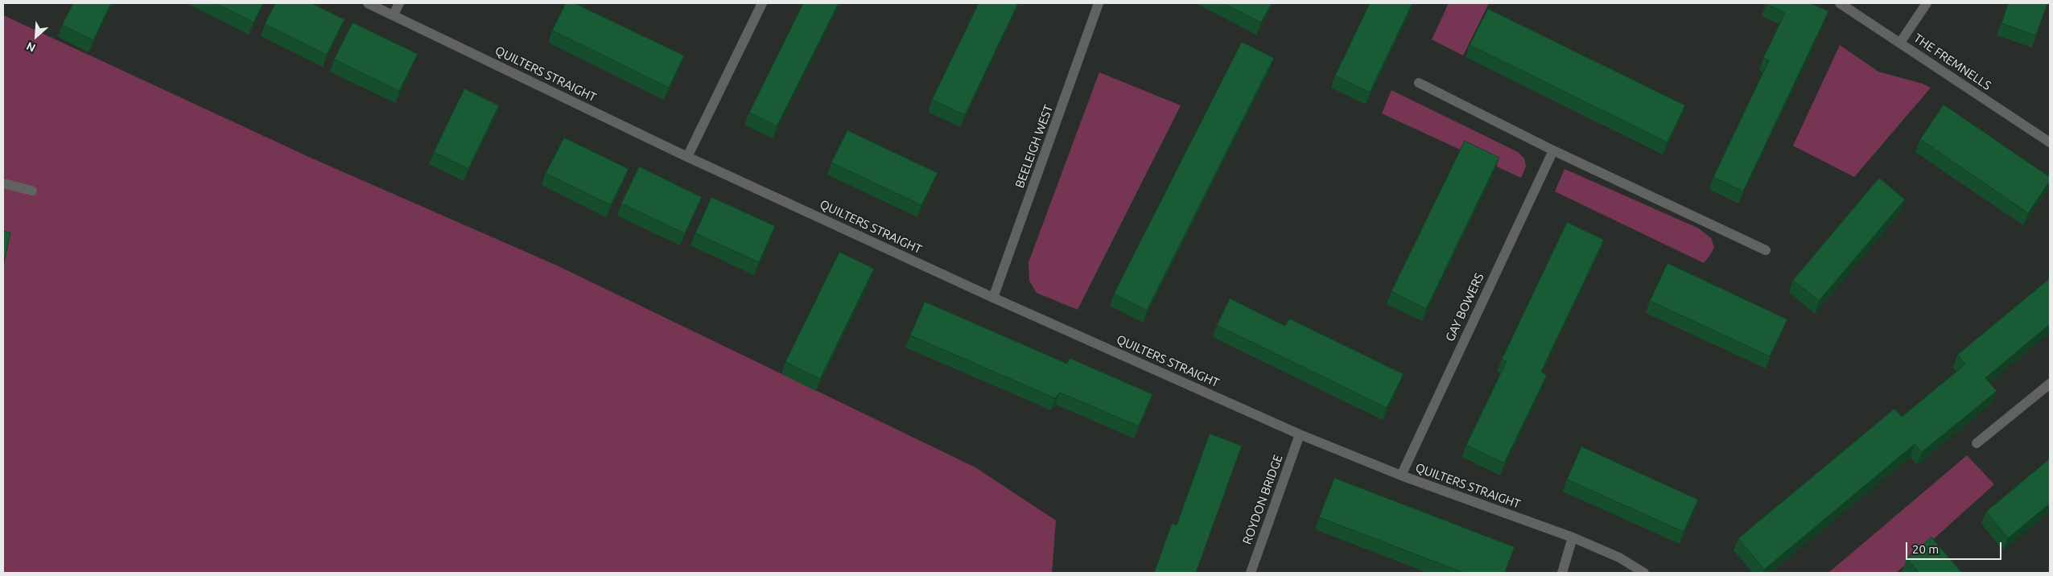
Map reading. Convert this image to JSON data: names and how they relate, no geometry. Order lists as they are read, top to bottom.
{
  "streets": {
    "street": [
      "THE FREMNELLS",
      "QUILTERS STRAIGHT",
      "BEELEIGH WEST",
      "GAY BOWERS",
      "ROYDON BRIDGE"
    ]
  },
  "crossings": [
    ["QUILTERS STRAIGHT", "BEELEIGH WEST"],
    ["QUILTERS STRAIGHT", "GAY BOWERS"],
    ["QUILTERS STRAIGHT", "ROYDON BRIDGE"]
  ],
  "scale_bar": "20 m",
  "north": "bottom left"
}
